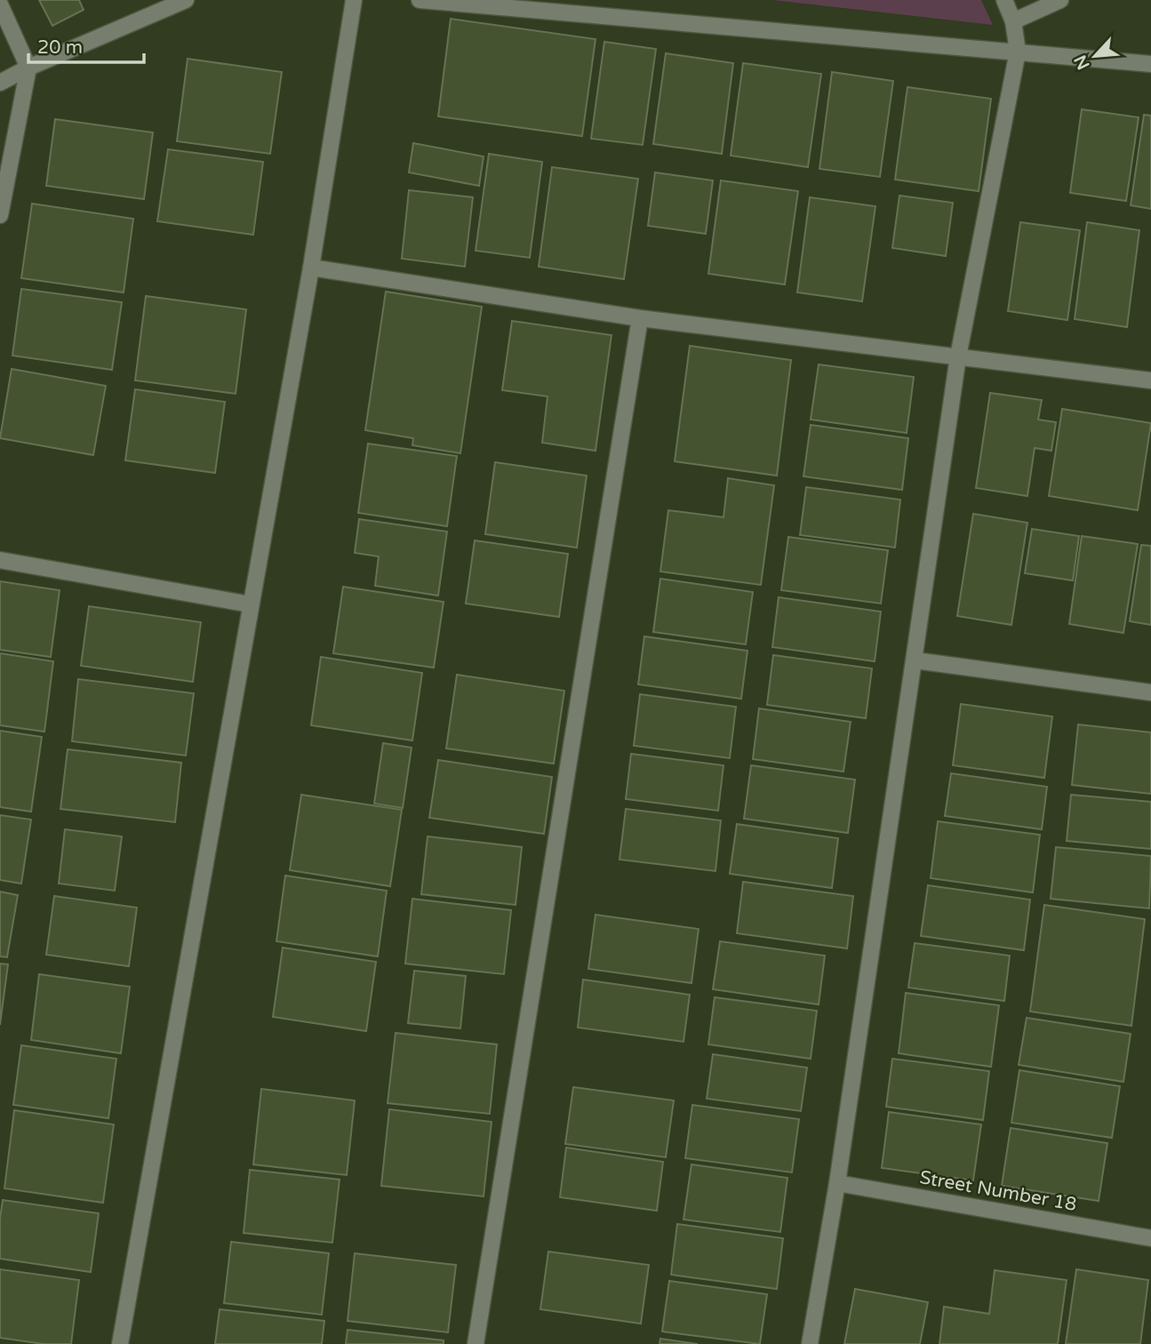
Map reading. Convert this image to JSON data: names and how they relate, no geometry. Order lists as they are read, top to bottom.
{
  "streets": {
    "street": ["Street Number 18"]
  },
  "scale_bar": "20 m",
  "north": "bottom left"
}
